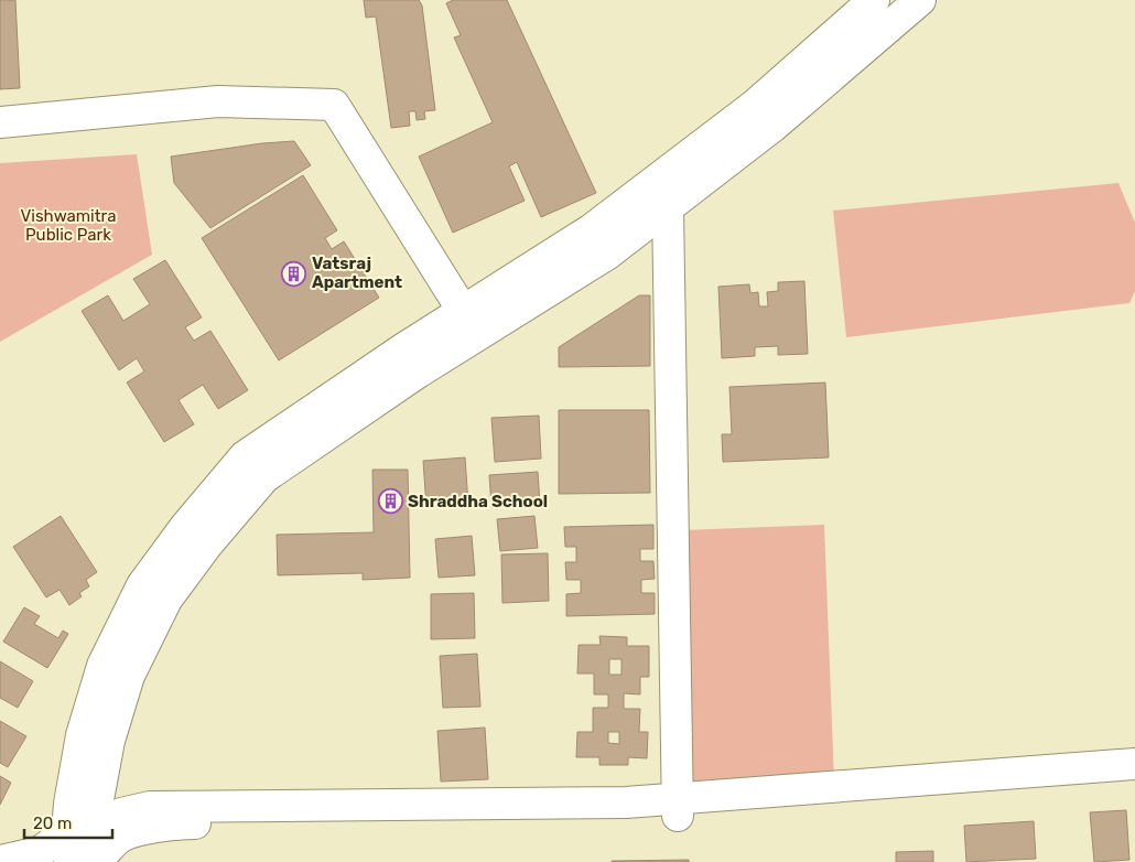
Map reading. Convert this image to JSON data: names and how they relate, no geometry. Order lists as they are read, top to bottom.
{
  "parks": ["Vishwamitra Public Park"],
  "places": {
    "building": ["Vatsraj Apartment", "Shraddha School"]
  },
  "scale_bar": "20 m"
}
